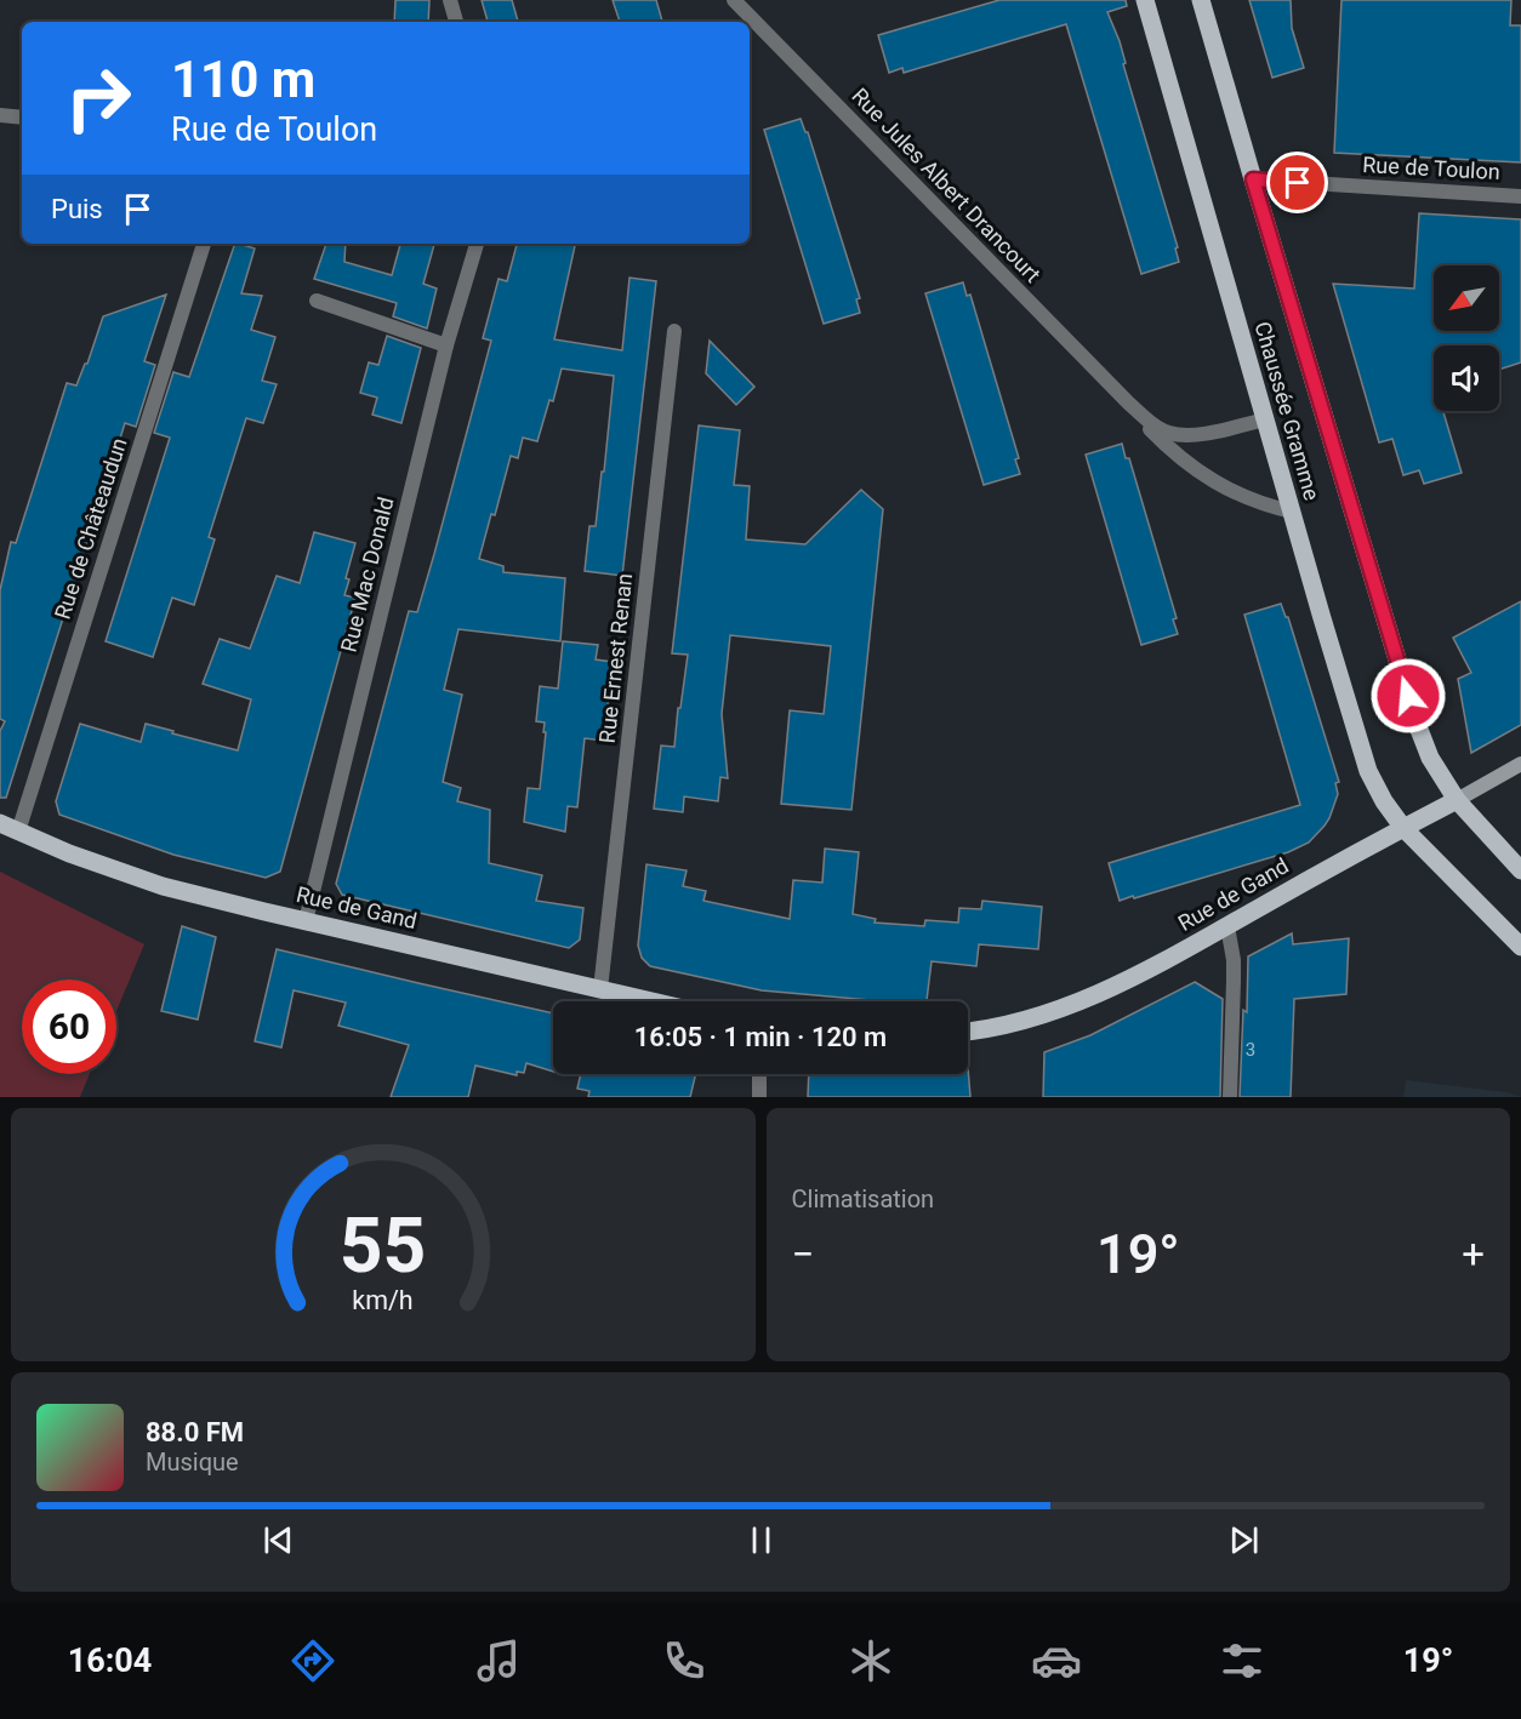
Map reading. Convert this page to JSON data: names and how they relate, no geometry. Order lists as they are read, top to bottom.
{
  "streets": {
    "main road": ["Chaussée Gramme", "Rue de Gand"],
    "street": [
      "Rue de Toulon",
      "Rue Jules Albert Drancourt",
      "Rue de Châteaudun",
      "Rue Mac Donald",
      "Rue Ernest Renan"
    ]
  },
  "crossings": [
    ["Rue de Toulon", "Chaussée Gramme"],
    ["Rue Jules Albert Drancourt", "Chaussée Gramme"],
    ["Chaussée Gramme", "Rue de Gand"],
    ["Rue de Châteaudun", "Rue de Gand"],
    ["Rue Mac Donald", "Rue de Gand"],
    ["Rue Ernest Renan", "Rue de Gand"]
  ],
  "house_numbers": ["3"],
  "north": "bottom left",
  "page": {
    "turn": ["110 m", "Rue de Toulon"],
    "then": "Puis",
    "limit": "60",
    "trip": "16:05 · 1 min · 120 m",
    "tile": "Climatisation",
    "heat": ["−", "19°", "+"],
    "song": ["88.0 FM", "Musique"],
    "tabs": ["16:04", "19°"],
    "gauge": ["55", "km/h"]
  }
}
